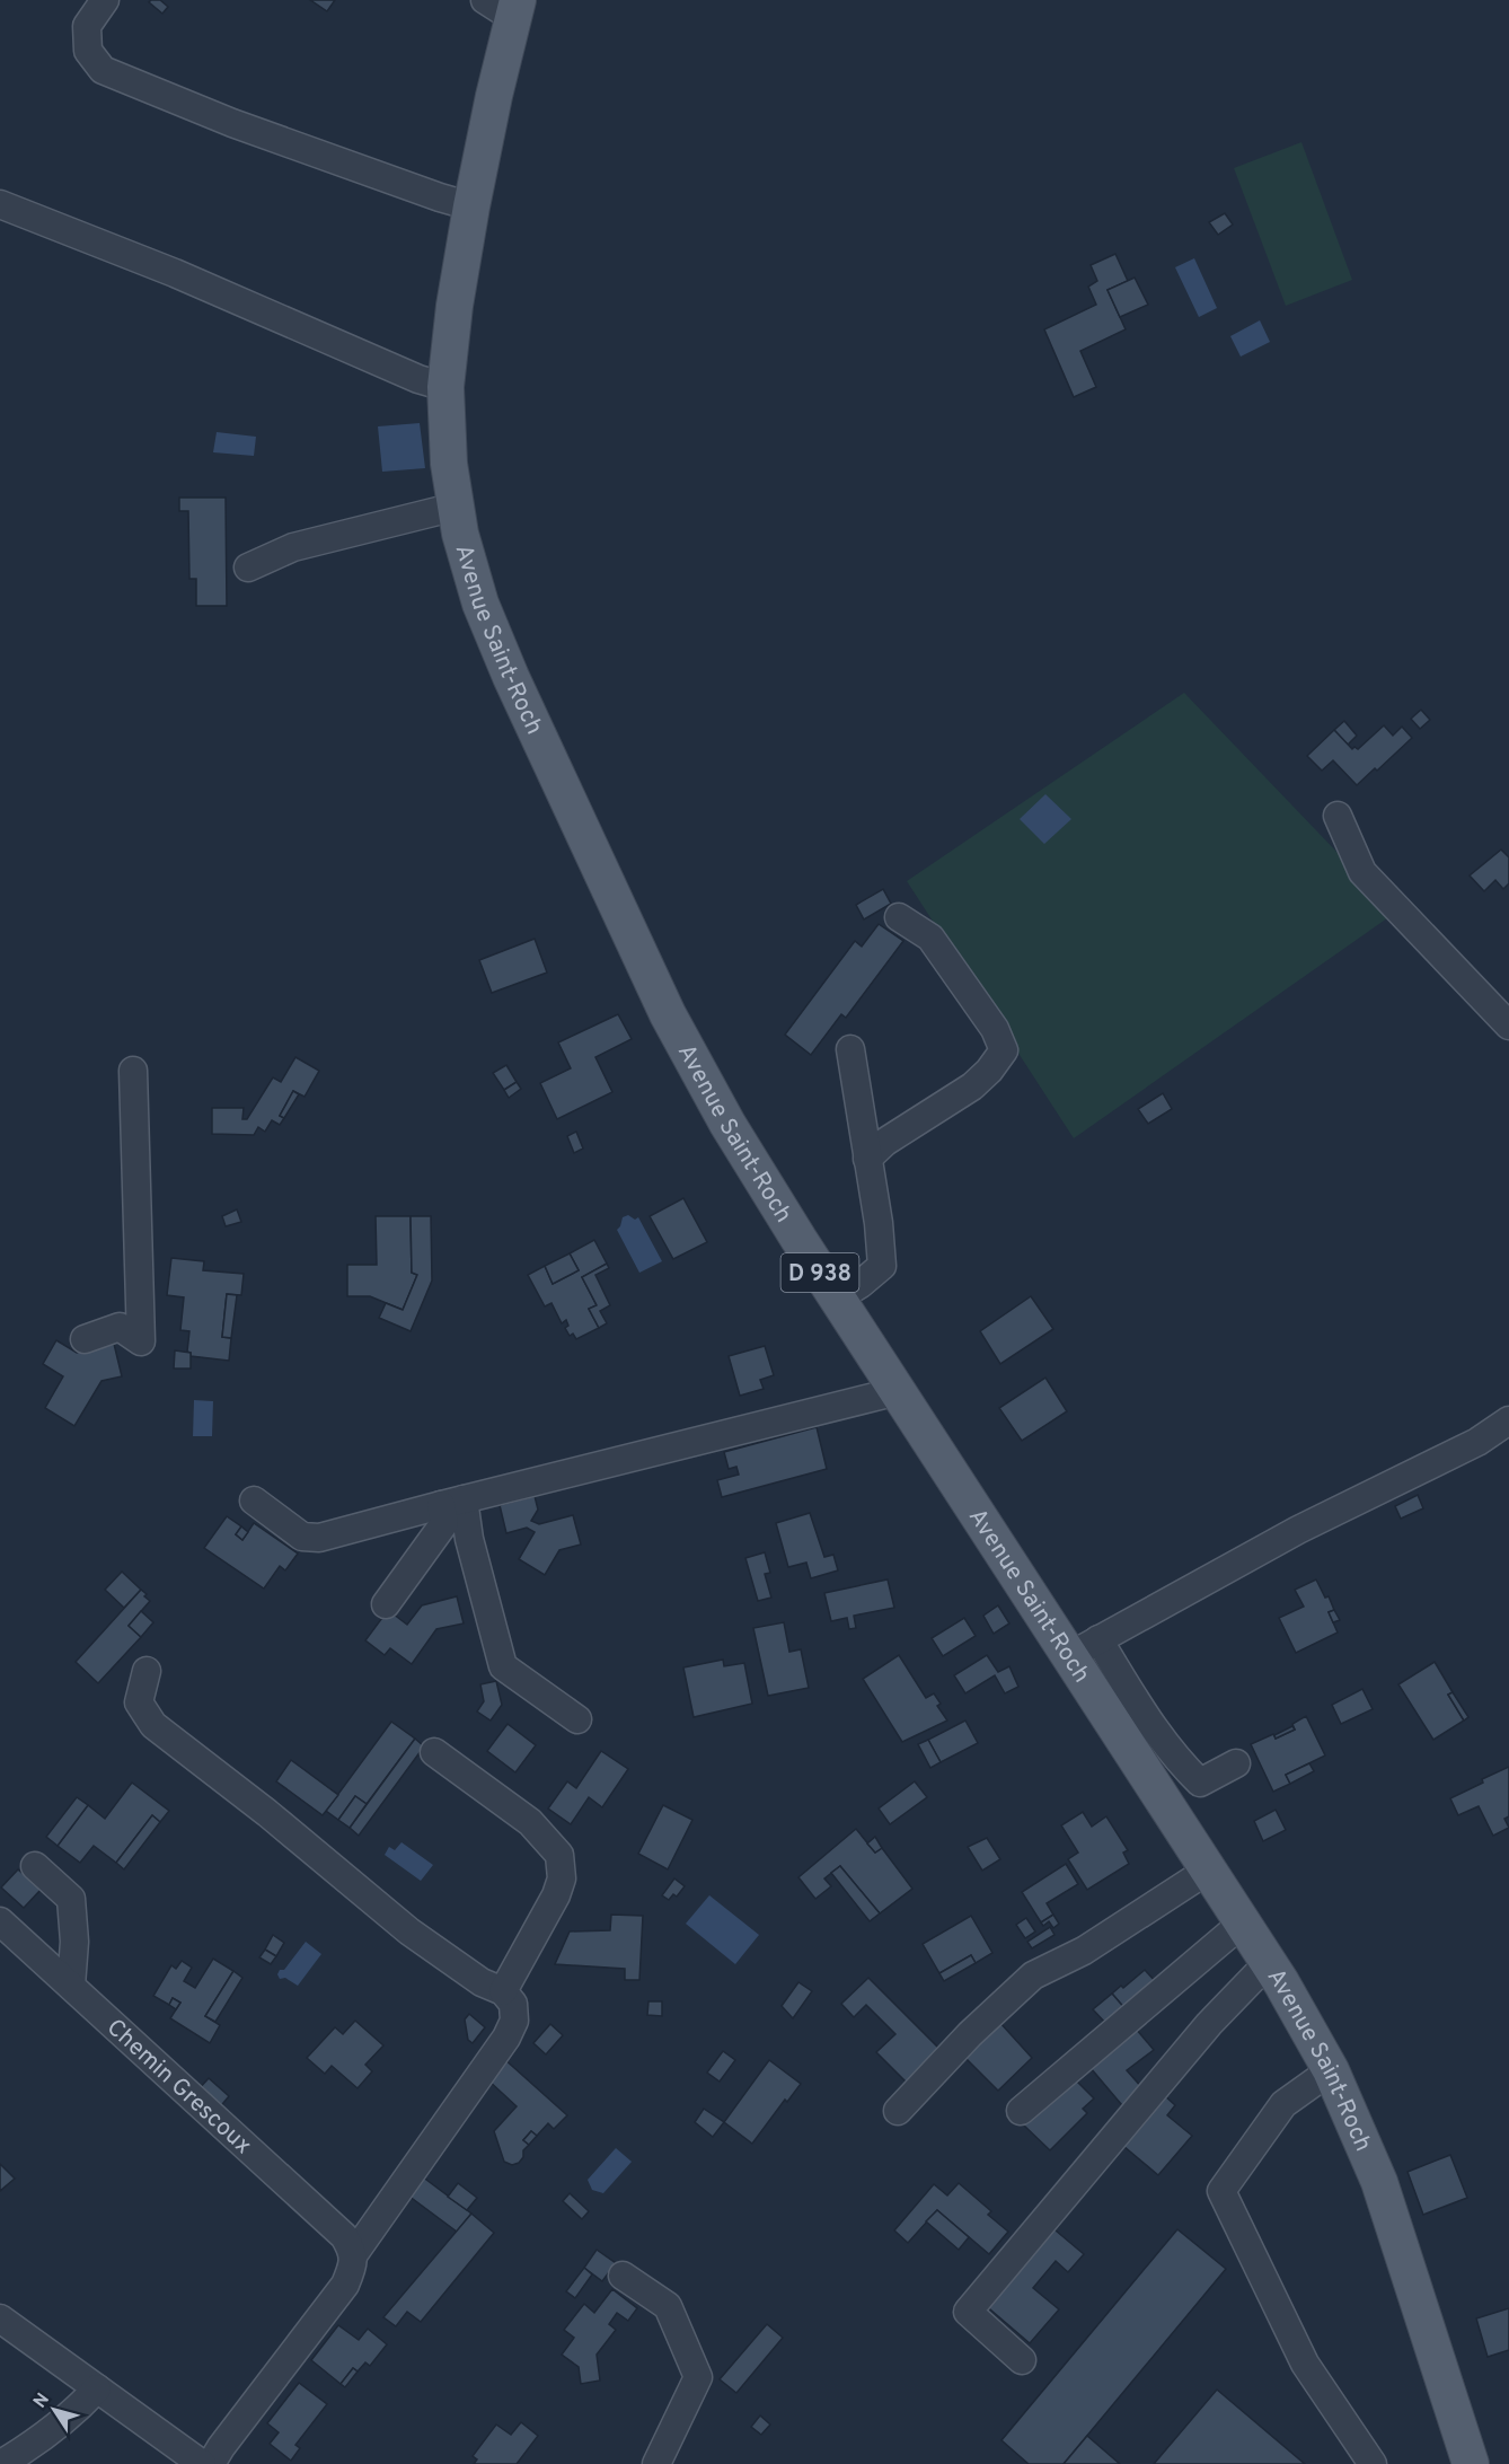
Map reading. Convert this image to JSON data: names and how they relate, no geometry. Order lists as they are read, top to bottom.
{
  "streets": {
    "main road": ["Avenue Saint-Roch", "D 938"],
    "street": ["Chemin Grescoux"]
  },
  "north": "top left"
}
